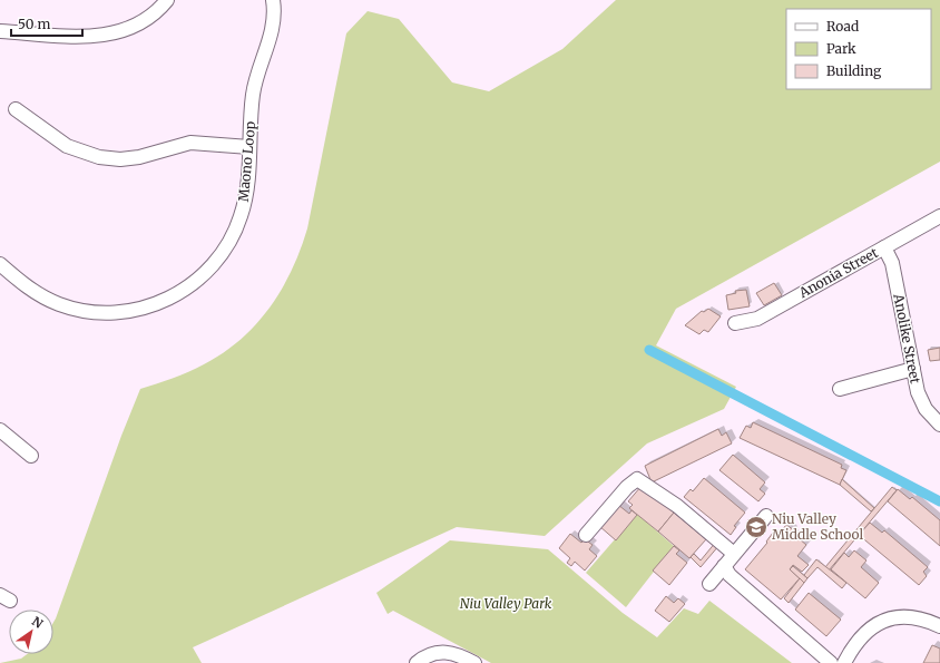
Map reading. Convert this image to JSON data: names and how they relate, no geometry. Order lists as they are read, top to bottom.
{
  "streets": {
    "street": ["Maono Loop", "Anonia Street", "Anolike Street"]
  },
  "crossings": [
    ["Anonia Street", "Anolike Street"]
  ],
  "parks": ["Niu Valley Park"],
  "places": {
    "school or university": ["Niu Valley Middle School"]
  },
  "legend": ["Road", "Park", "Building"],
  "scale_bar": "50 m",
  "north": "top right"
}
